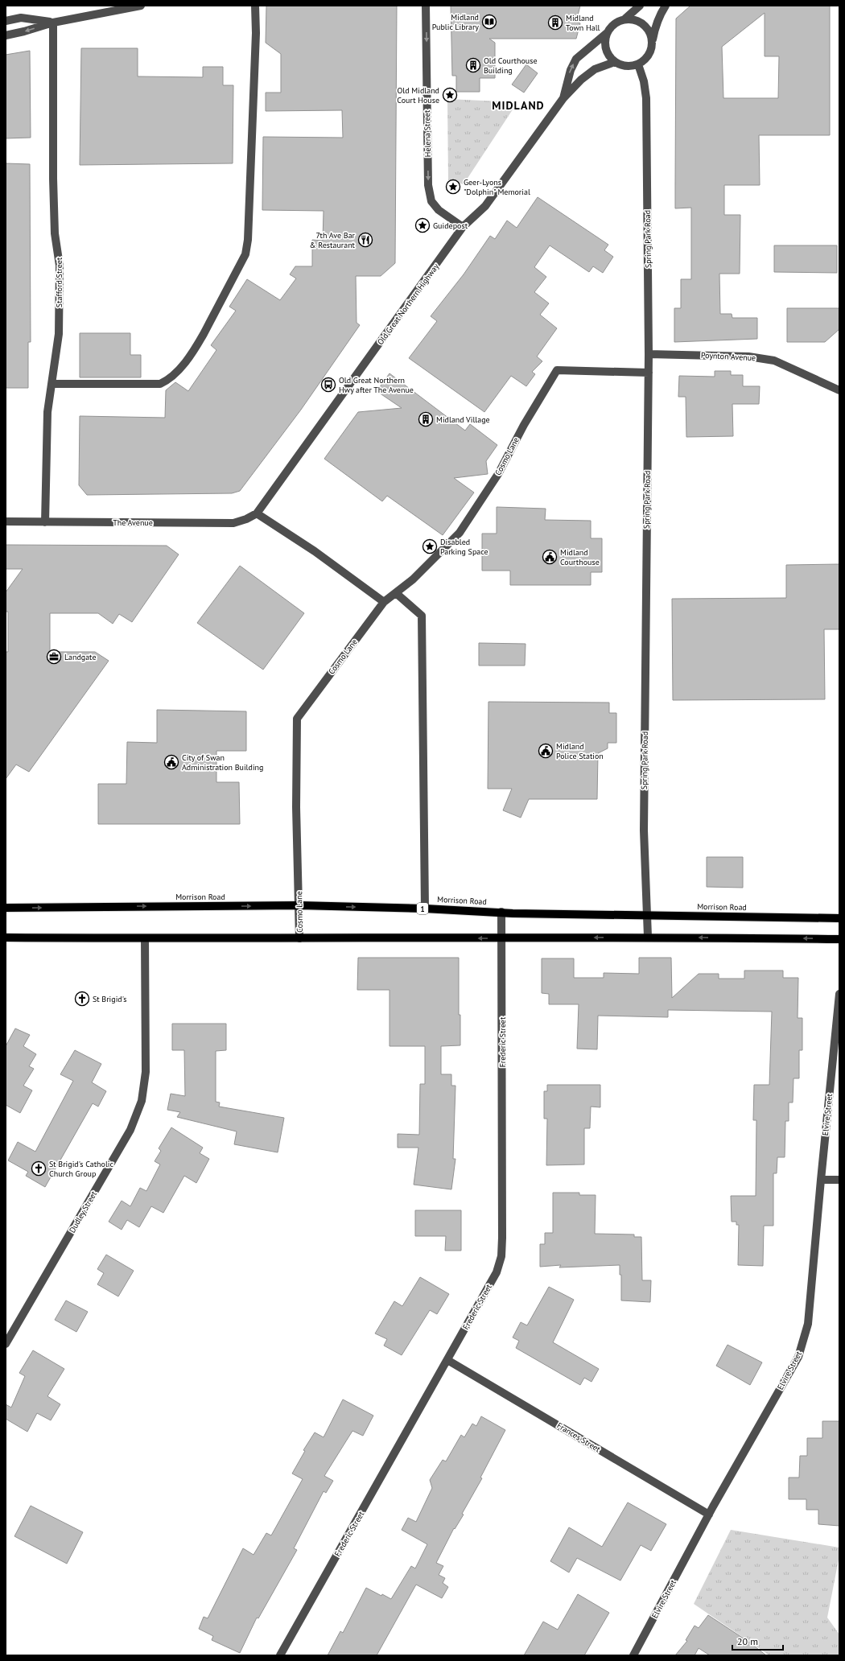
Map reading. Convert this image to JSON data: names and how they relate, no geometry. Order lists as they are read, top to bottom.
{
  "streets": {
    "main road": ["Morrison Road", "1"],
    "street": [
      "Helena Street",
      "Spring Park Road",
      "Stafford Street",
      "Old Great Northern Highway",
      "Poynton Avenue",
      "Cosmo Lane",
      "The Avenue",
      "Frederic Street",
      "Elvire Street",
      "Dudley Street",
      "Frances Street"
    ]
  },
  "crossings": [
    ["Helena Street", "Old Great Northern Highway"],
    ["Spring Park Road", "Old Great Northern Highway"],
    ["Spring Park Road", "Poynton Avenue"],
    ["Spring Park Road", "Cosmo Lane"],
    ["Spring Park Road", "Morrison Road"],
    ["Stafford Street", "The Avenue"],
    ["Old Great Northern Highway", "The Avenue"],
    ["Cosmo Lane", "Morrison Road"],
    ["Morrison Road", "Frederic Street"],
    ["Frederic Street", "Frances Street"],
    ["Elvire Street", "Frances Street"]
  ],
  "one_way": ["Helena Street"],
  "districts": ["MIDLAND"],
  "places": {
    "library": ["Midland Public Library"],
    "building": ["Midland Town Hall", "Old Courthouse Building", "Midland Village"],
    "place": [
      "Old Midland Court House",
      "Geer-Lyons \"Dolphin\" Memorial",
      "Guidepost",
      "Disabled Parking Space"
    ],
    "restaurant": ["7th Ave Bar & Restaurant"],
    "bus stop": ["Old Great Northern Hwy after The Avenue"],
    "public building": ["Midland Courthouse", "Midland Police Station", "City of Swan Administration Building"],
    "office": ["Landgate"],
    "church": ["St Brigid's", "St Brigid's Catholic Church Group"]
  },
  "scale_bar": "20 m"
}
